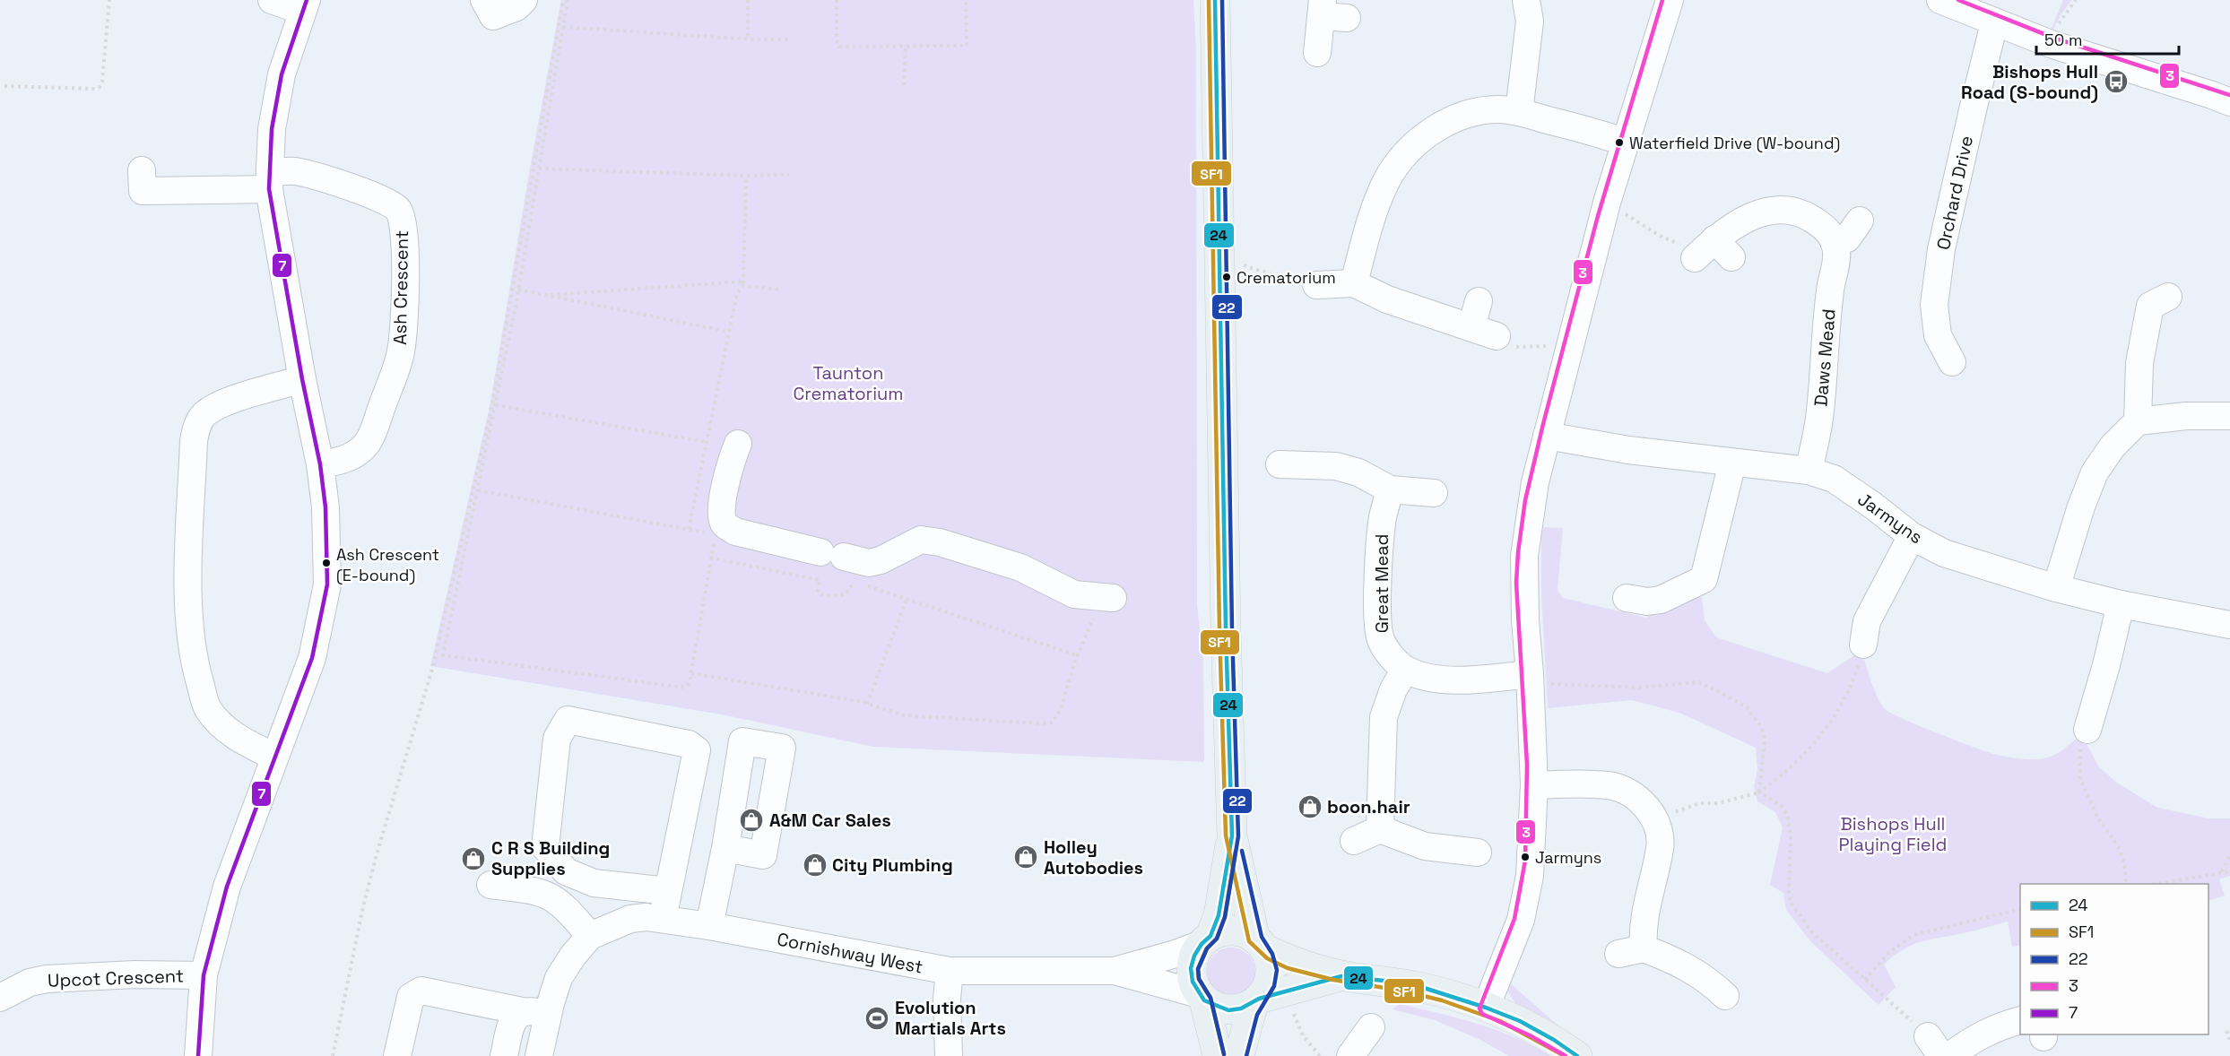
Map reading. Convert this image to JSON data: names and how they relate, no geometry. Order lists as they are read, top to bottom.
{
  "streets": {
    "street": [
      "Orchard Drive",
      "Ash Crescent",
      "Daws Mead",
      "Jarmyns",
      "Great Mead",
      "Cornishway West",
      "Upcot Crescent"
    ]
  },
  "crossings": [
    ["Daws Mead", "Jarmyns"]
  ],
  "parks": ["Taunton Crematorium", "Bishops Hull Playing Field"],
  "places": {
    "bus stop": ["Bishops Hull Road (S-bound)"],
    "other": [
      "Waterfield Drive (W-bound)",
      "Crematorium",
      "Ash Crescent (E-bound)",
      "Jarmyns"
    ],
    "shop": [
      "boon.hair",
      "A&M Car Sales",
      "Holley Autobodies",
      "C R S Building Supplies",
      "City Plumbing"
    ],
    "sports": ["Evolution Martials Arts"]
  },
  "lines": [
    "transit line 24",
    "transit line SF1",
    "transit line 22",
    "transit line 3",
    "transit line 7"
  ],
  "legend": [
    "24",
    "SF1",
    "22",
    "3",
    "7"
  ],
  "scale_bar": "50 m"
}
